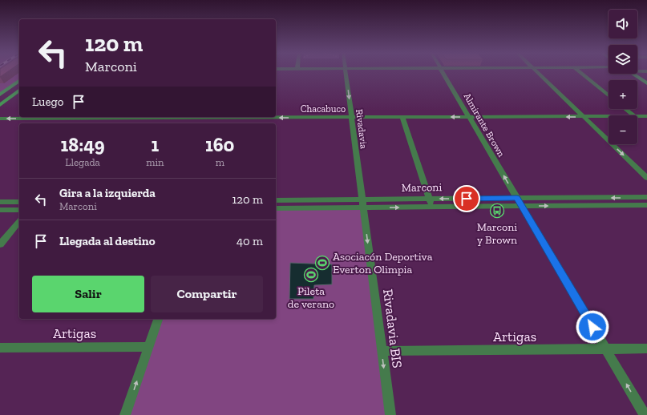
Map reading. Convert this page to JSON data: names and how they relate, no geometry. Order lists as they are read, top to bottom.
{
  "streets": {
    "street": [
      "Chacabuco",
      "Almirante Brown",
      "Rivadavia",
      "Marconi",
      "Rivadavia BIS",
      "Artigas"
    ]
  },
  "crossings": [
    ["Chacabuco", "Almirante Brown"],
    ["Chacabuco", "Rivadavia"],
    ["Almirante Brown", "Marconi"],
    ["Almirante Brown", "Artigas"],
    ["Rivadavia", "Marconi"],
    ["Rivadavia", "Rivadavia BIS"],
    ["Marconi", "Rivadavia BIS"],
    ["Rivadavia BIS", "Artigas"]
  ],
  "one_way": ["Chacabuco", "Almirante Brown", "Rivadavia BIS"],
  "places": {
    "bus stop": ["Marconi y Brown"],
    "sports": ["Asociacón Deportiva Everton Olimpia", "Pileta de verano"]
  },
  "page": {
    "map_buttons": ["+", "−"],
    "turn": ["120 m", "Marconi"],
    "then": "Luego",
    "eta": [
      "18:49",
      "Llegada",
      "1",
      "min",
      "160",
      "m"
    ],
    "list": [
      {
        "name": "Gira a la izquierda",
        "note": "Marconi",
        "value": "120 m"
      },
      {
        "name": "Llegada al destino",
        "value": "40 m"
      }
    ],
    "buttons": ["Salir", "Compartir"]
  }
}
